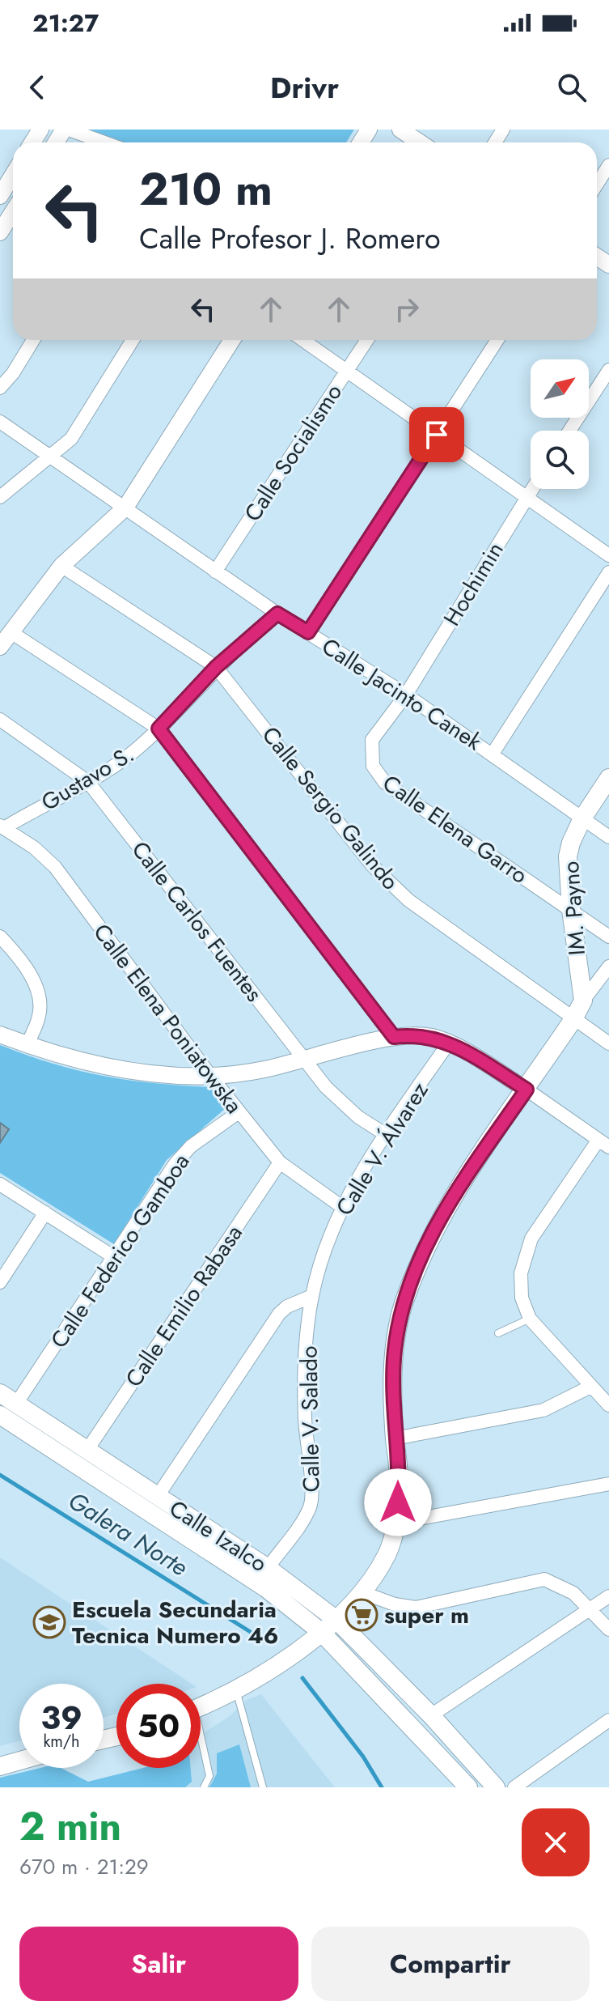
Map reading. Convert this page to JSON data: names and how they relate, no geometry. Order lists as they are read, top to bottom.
{
  "streets": {
    "main road": ["IM. Payno", "Calle Izalco"],
    "street": [
      "Calle Socialismo",
      "Hochimin",
      "Calle Jacinto Canek",
      "Gustavo S.",
      "Calle Sergio Galindo",
      "Calle Elena Garro",
      "Calle Carlos Fuentes",
      "Calle Elena Poniatowska",
      "Calle V. Álvarez",
      "Calle Federico Gamboa",
      "Calle Emilio Rabasa",
      "Calle V. Salado"
    ]
  },
  "crossings": [
    ["Calle Socialismo", "Calle Jacinto Canek"],
    ["Hochimin", "Calle Jacinto Canek"],
    ["Hochimin", "Calle Elena Garro"],
    ["Calle Jacinto Canek", "Gustavo S."],
    ["Calle Jacinto Canek", "Calle Elena Garro"],
    ["Calle Jacinto Canek", "IM. Payno"],
    ["Gustavo S.", "Calle Sergio Galindo"],
    ["Gustavo S.", "Calle Carlos Fuentes"],
    ["Gustavo S.", "Calle Elena Poniatowska"],
    ["Calle Elena Garro", "IM. Payno"],
    ["Calle Carlos Fuentes", "Calle V. Álvarez"],
    ["Calle Elena Poniatowska", "Calle V. Álvarez"],
    ["Calle Elena Poniatowska", "Calle Federico Gamboa"],
    ["Calle Elena Poniatowska", "Calle Emilio Rabasa"],
    ["Calle V. Álvarez", "Calle V. Salado"],
    ["Calle Federico Gamboa", "Calle Izalco"],
    ["Calle Emilio Rabasa", "Calle Izalco"],
    ["Calle V. Salado", "Calle Izalco"]
  ],
  "water": ["Galera Norte"],
  "places": {
    "supermarket": ["super m"],
    "school or university": ["Escuela Secundaria Tecnica Numero 46"]
  },
  "north": "top right",
  "page": {
    "status": "21:27",
    "header": "Drivr",
    "turn": ["210 m", "Calle Profesor J. Romero"],
    "speed": "39 km/h",
    "limit": "50",
    "heading": ["2 min", "670 m · 21:29"],
    "buttons": ["Salir", "Compartir"]
  }
}
